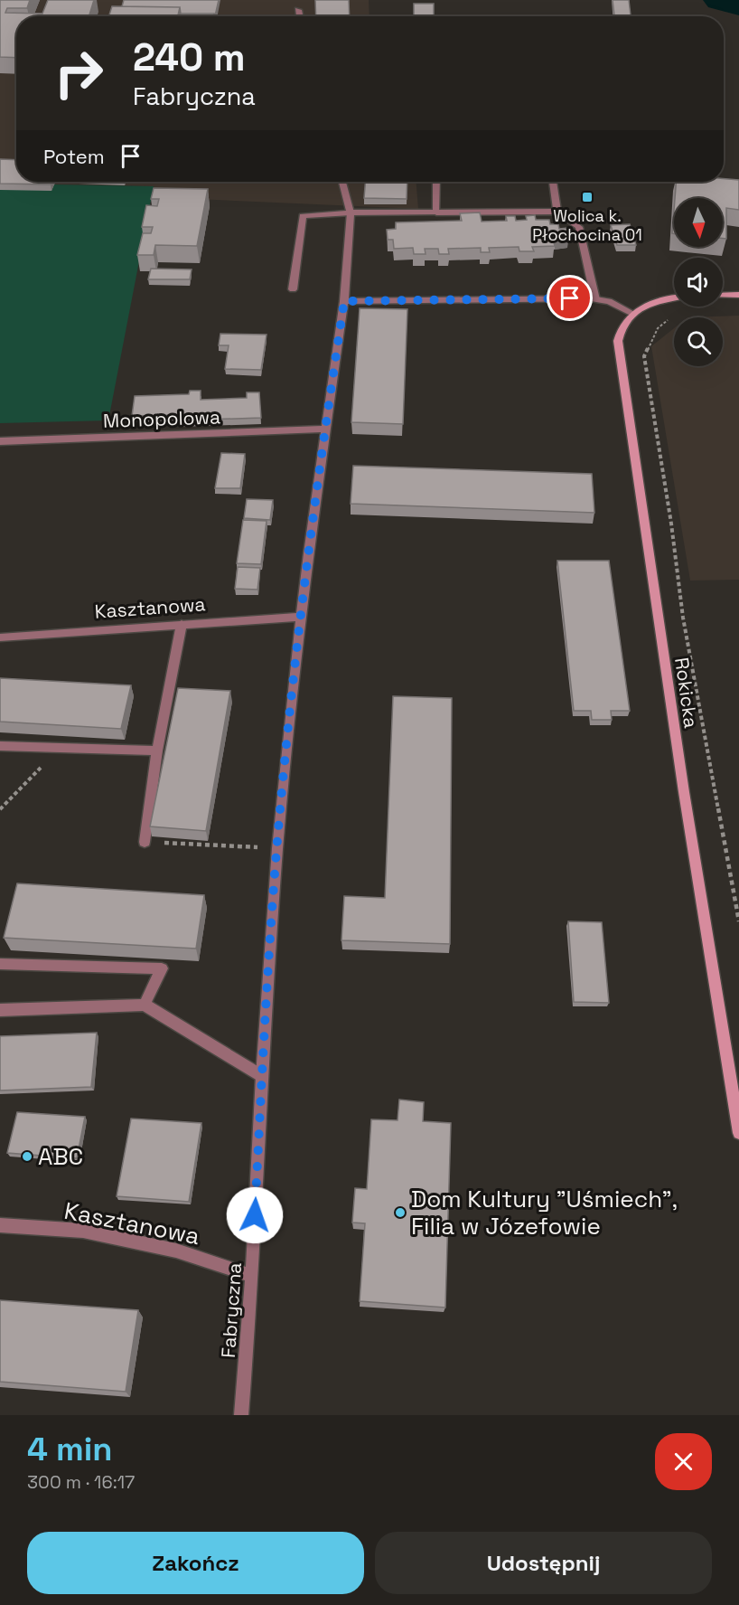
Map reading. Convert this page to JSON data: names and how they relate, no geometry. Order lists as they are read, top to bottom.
{
  "streets": {
    "main road": ["Rokicka"],
    "street": ["Monopolowa", "Kasztanowa", "Fabryczna"]
  },
  "crossings": [
    ["Monopolowa", "Fabryczna"],
    ["Kasztanowa", "Fabryczna"]
  ],
  "places": {
    "transit": ["Wolica k. Płochocina 01"],
    "other": ["ABC", "Dom Kultury \"Uśmiech\", Filia w Józefowie"]
  },
  "north": "bottom",
  "page": {
    "turn": ["240 m", "Fabryczna"],
    "then": "Potem",
    "heading": ["4 min", "300 m · 16:17"],
    "buttons": ["Zakończ", "Udostępnij"]
  }
}
